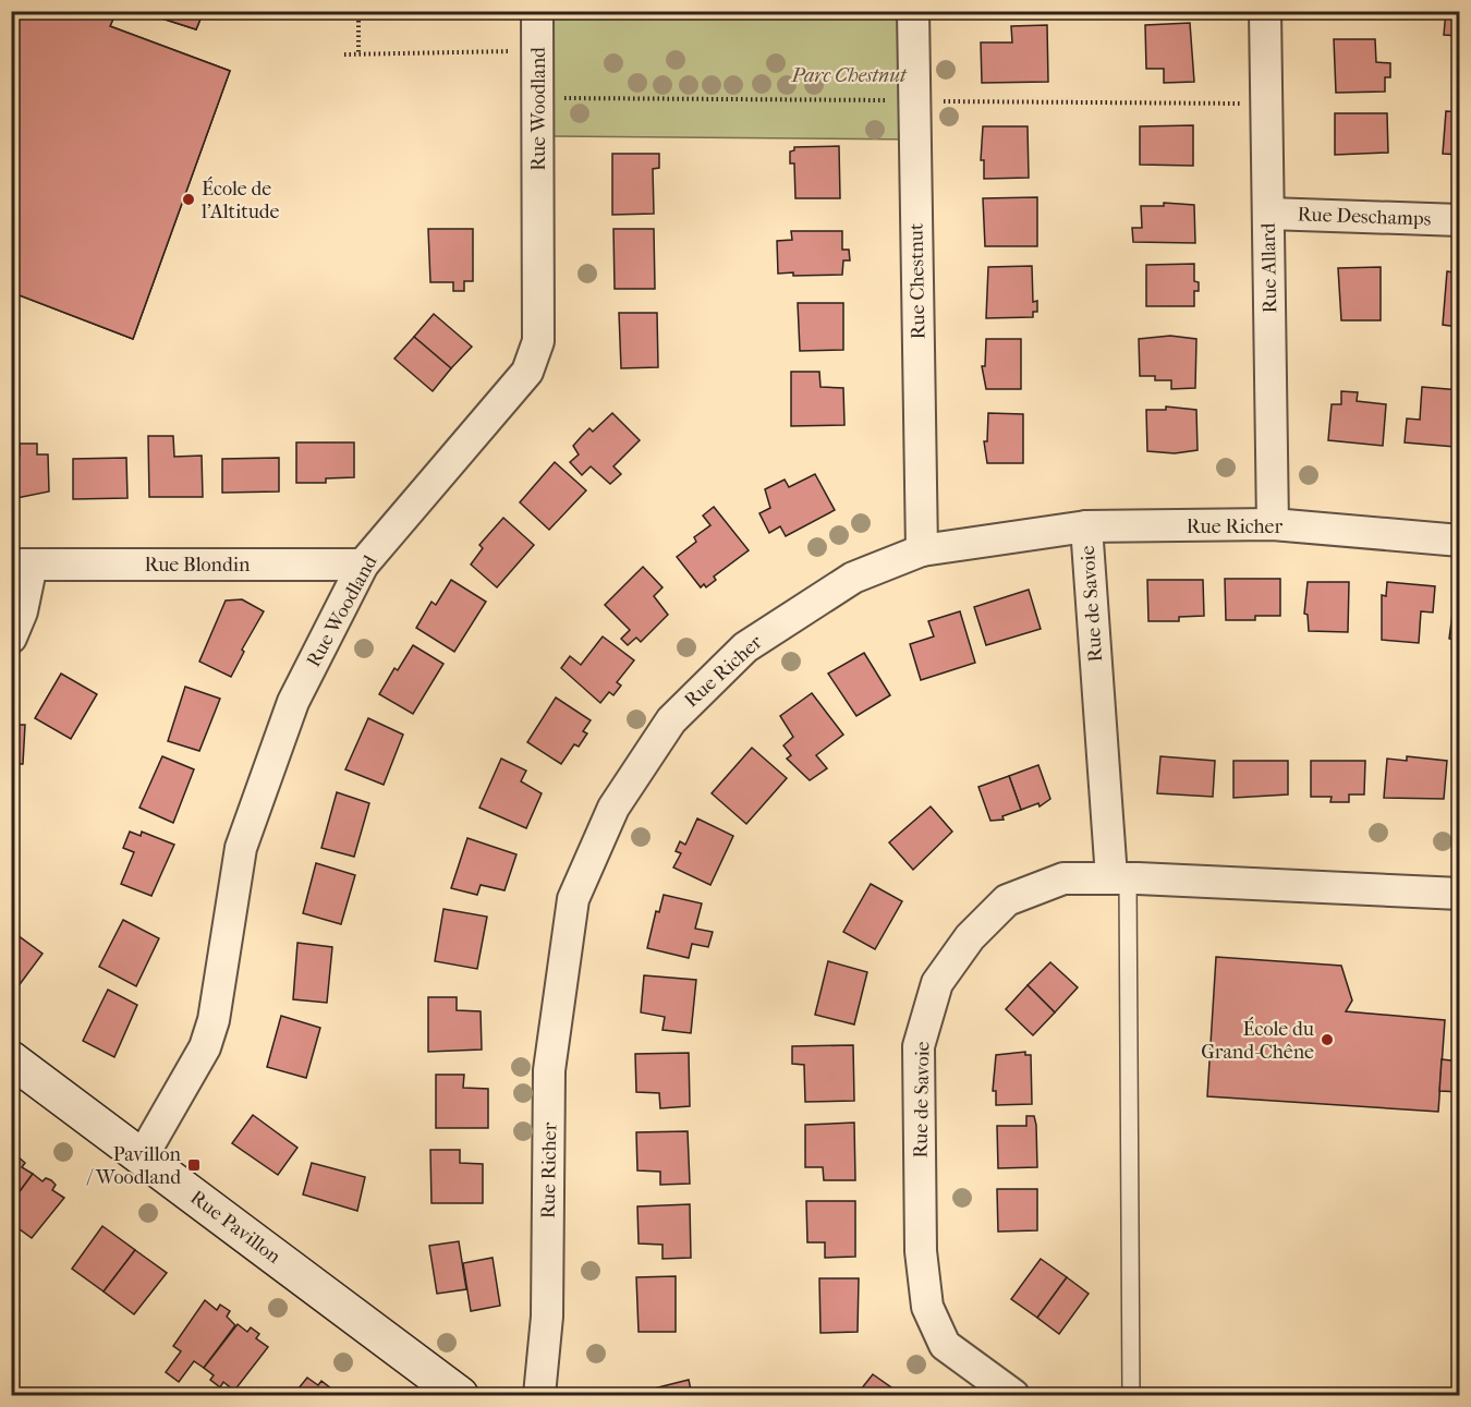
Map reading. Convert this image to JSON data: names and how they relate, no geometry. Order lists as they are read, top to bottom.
{
  "streets": {
    "street": [
      "Rue Woodland",
      "Rue Deschamps",
      "Rue Allard",
      "Rue Chestnut",
      "Rue Richer",
      "Rue Blondin",
      "Rue de Savoie",
      "Rue Pavillon"
    ]
  },
  "crossings": [
    ["Rue Woodland", "Rue Blondin"],
    ["Rue Woodland", "Rue Pavillon"],
    ["Rue Deschamps", "Rue Allard"],
    ["Rue Allard", "Rue Richer"],
    ["Rue Chestnut", "Rue Richer"],
    ["Rue Richer", "Rue de Savoie"]
  ],
  "parks": ["Parc Chestnut"],
  "places": {
    "other": ["École de l'Altitude", "École du Grand-Chêne"],
    "transit": ["Pavillon / Woodland"]
  }
}
